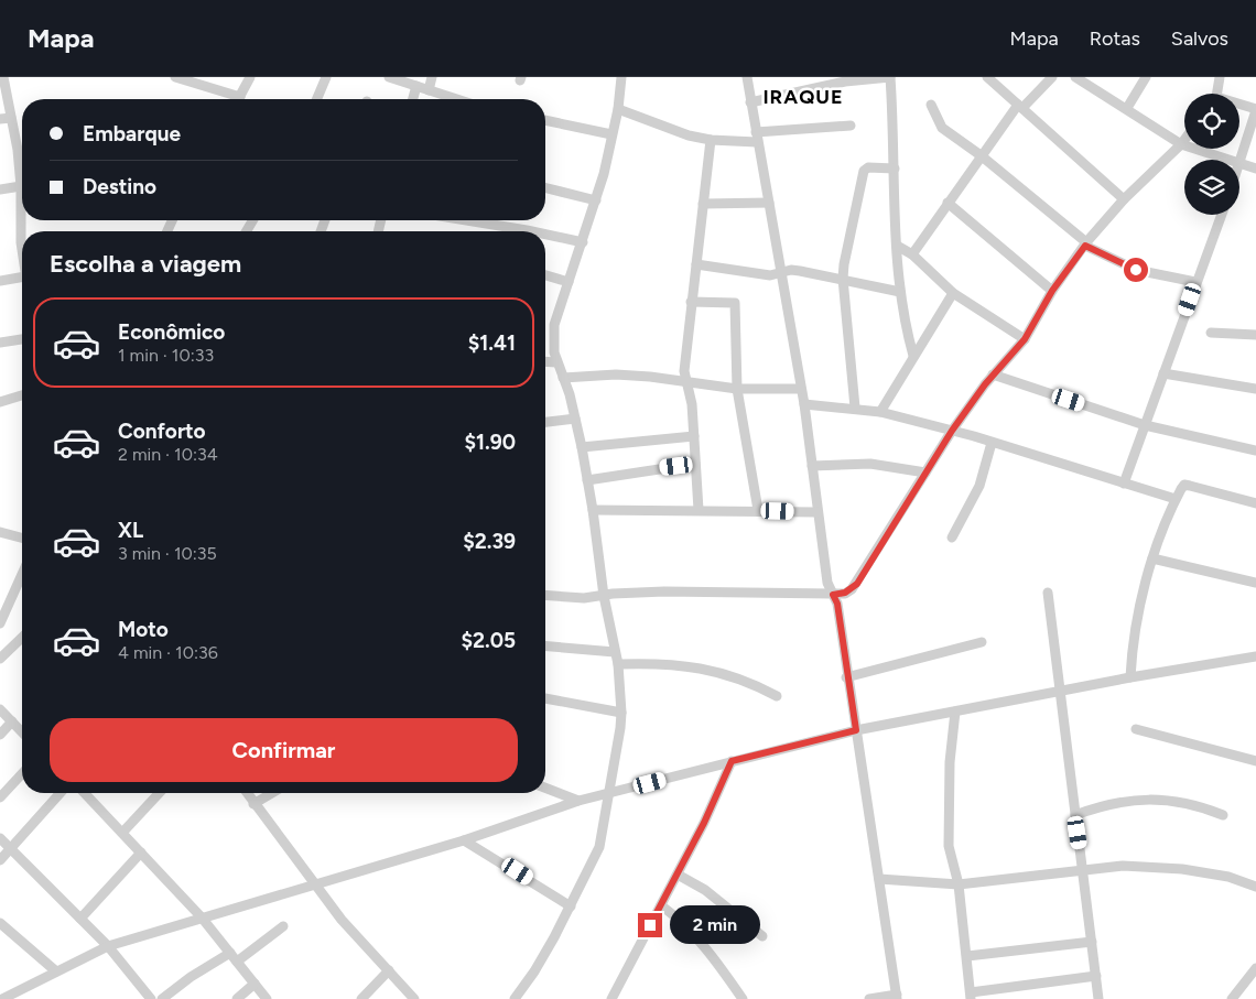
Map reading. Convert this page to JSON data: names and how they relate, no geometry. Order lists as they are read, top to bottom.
{
  "districts": ["IRAQUE"],
  "page": {
    "header": "Mapa",
    "nav": ["Mapa", "Rotas", "Salvos"],
    "banner": ["Embarque", "Destino"],
    "heading": "Escolha a viagem",
    "list": [
      {
        "name": "Econômico",
        "note": "1 min · 10:33",
        "value": "$1.41"
      },
      {
        "name": "Conforto",
        "note": "2 min · 10:34",
        "value": "$1.90"
      },
      {
        "name": "XL",
        "note": "3 min · 10:35",
        "value": "$2.39"
      },
      {
        "name": "Moto",
        "note": "4 min · 10:36",
        "value": "$2.05"
      }
    ],
    "buttons": "Confirmar",
    "bubble": "2 min"
  }
}
